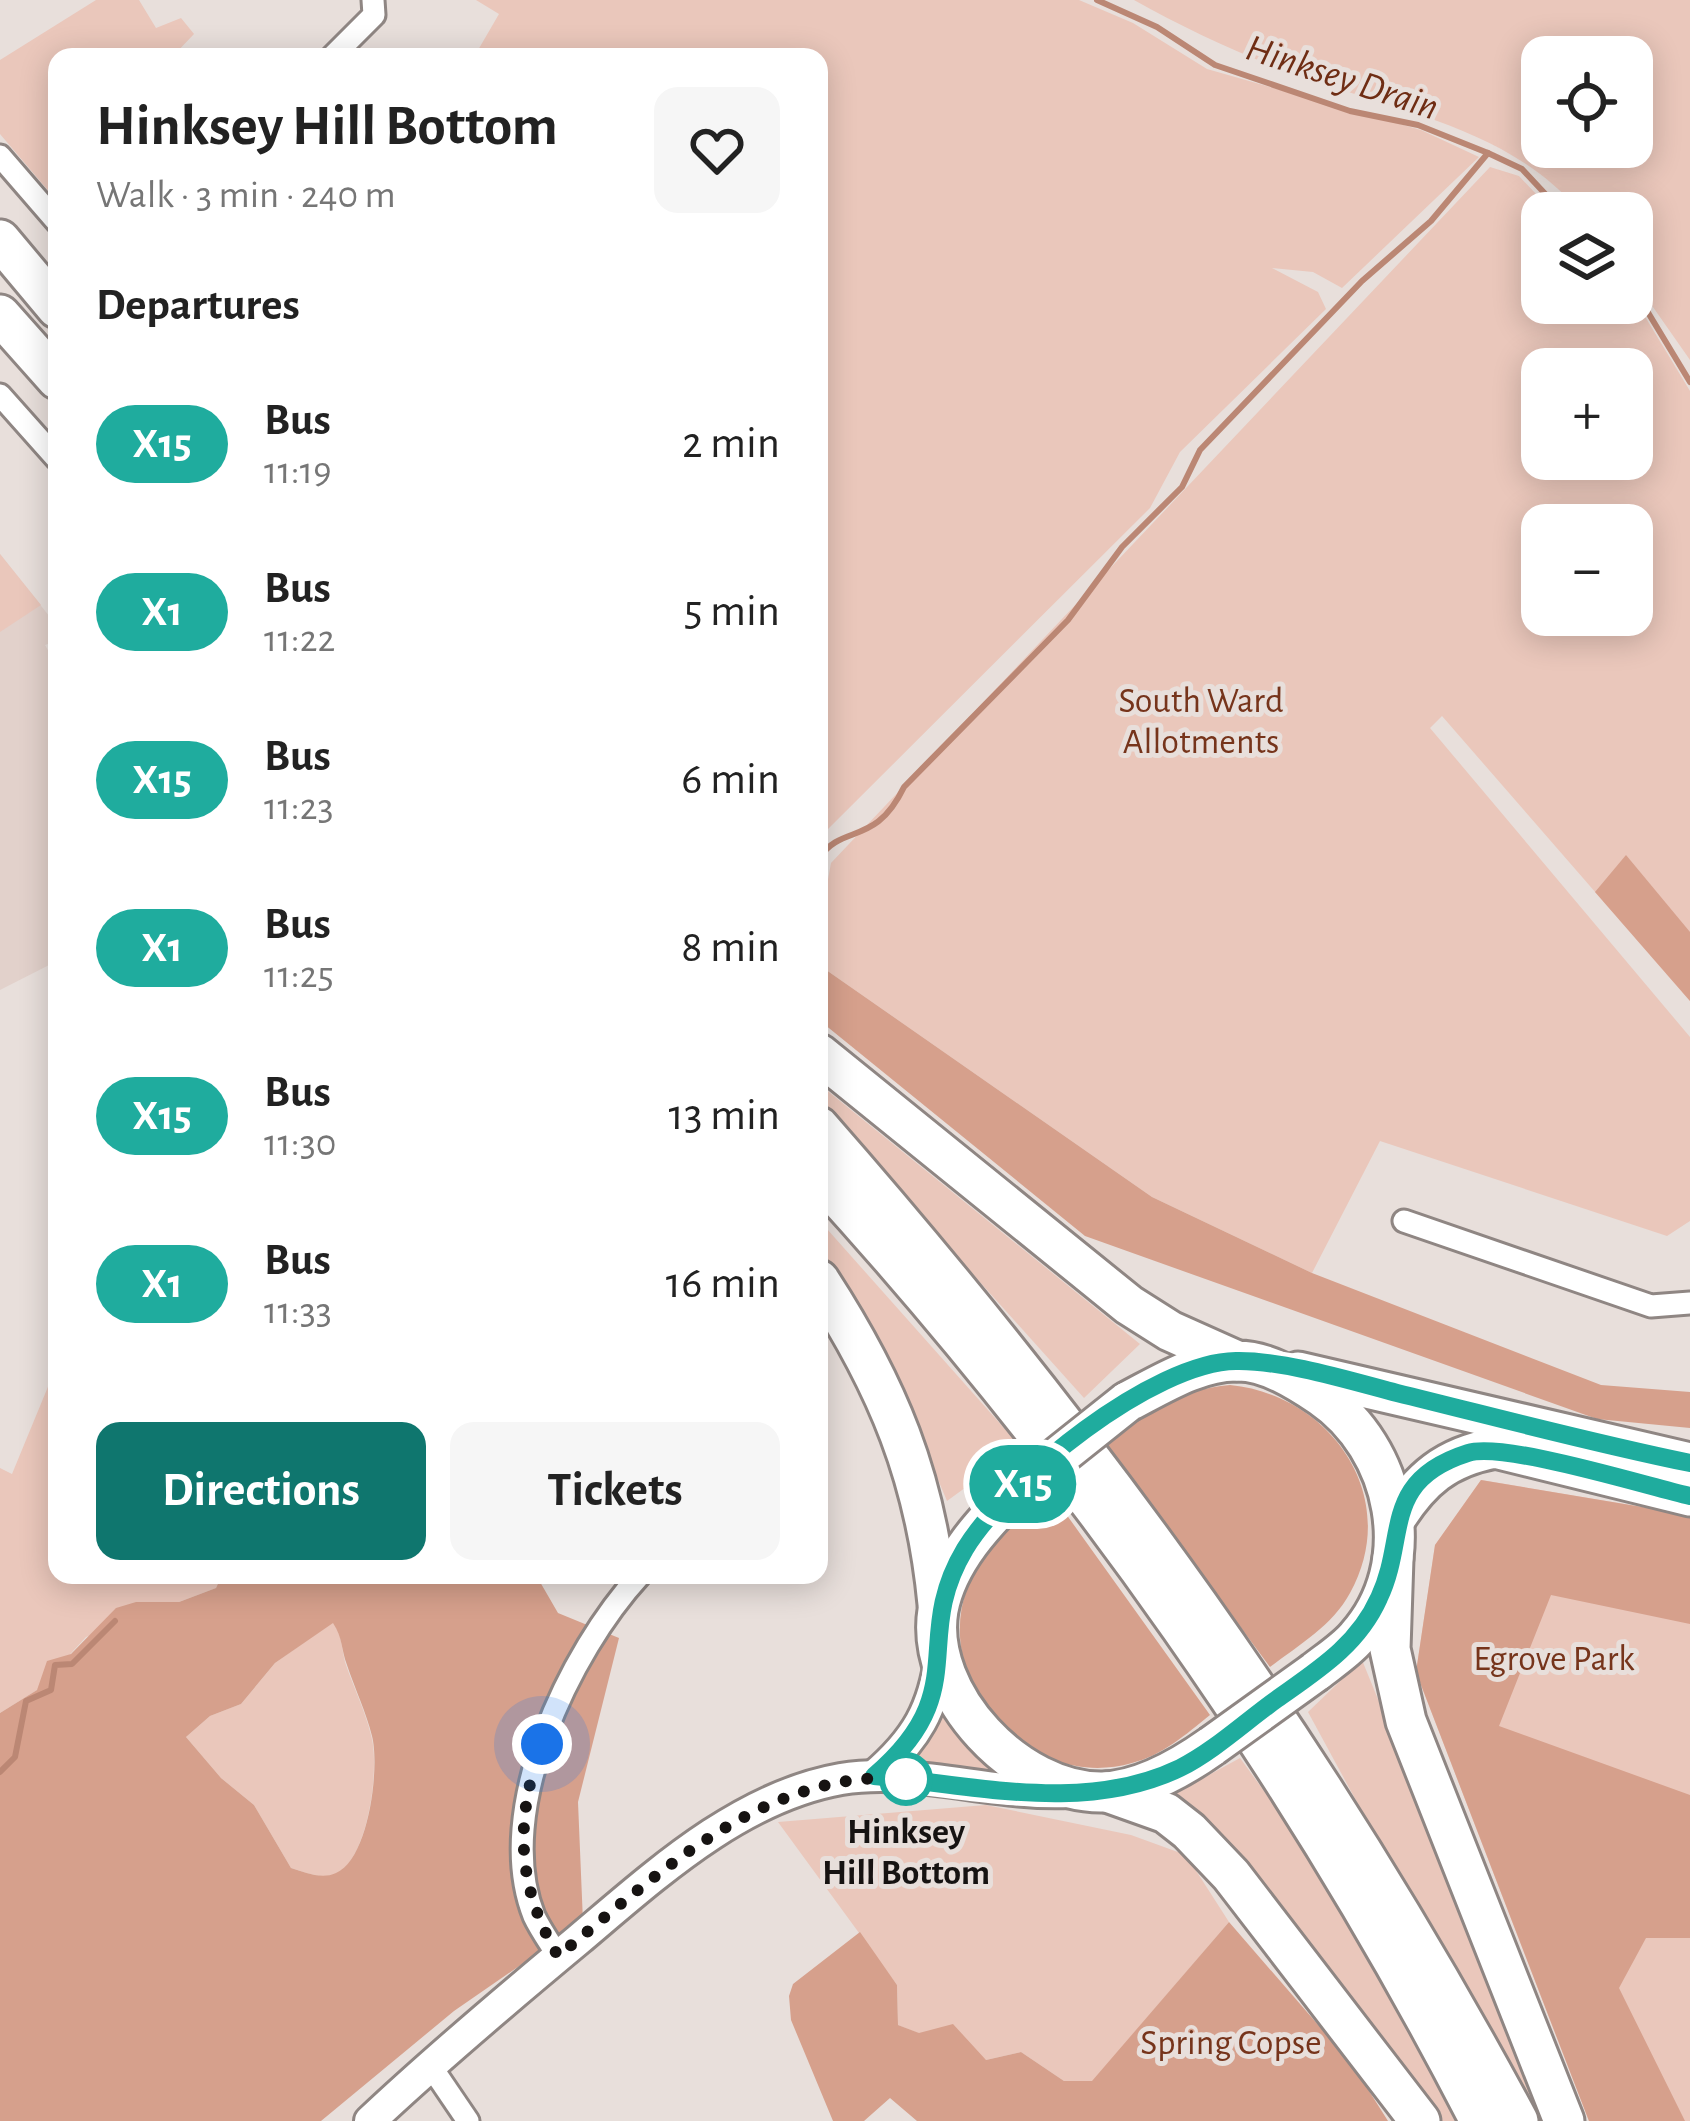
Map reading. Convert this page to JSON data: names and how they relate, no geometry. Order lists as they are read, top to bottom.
{
  "water": ["Hinksey Drain"],
  "parks": ["South Ward Allotments", "Egrove Park", "Spring Copse"],
  "places": ["Hinksey Hill Bottom"],
  "lines": ["bus line X15"],
  "page": {
    "on_map": "X15",
    "map_buttons": ["+", "−"],
    "heading": [
      ["Hinksey Hill Bottom", "Walk · 3 min · 240 m"],
      "Departures"
    ],
    "list": [
      {
        "mark": "X15",
        "name": "Bus",
        "note": "11:19",
        "value": "2 min"
      },
      {
        "mark": "X1",
        "name": "Bus",
        "note": "11:22",
        "value": "5 min"
      },
      {
        "mark": "X15",
        "name": "Bus",
        "note": "11:23",
        "value": "6 min"
      },
      {
        "mark": "X1",
        "name": "Bus",
        "note": "11:25",
        "value": "8 min"
      },
      {
        "mark": "X15",
        "name": "Bus",
        "note": "11:30",
        "value": "13 min"
      },
      {
        "mark": "X1",
        "name": "Bus",
        "note": "11:33",
        "value": "16 min"
      }
    ],
    "buttons": ["Directions", "Tickets"]
  }
}
